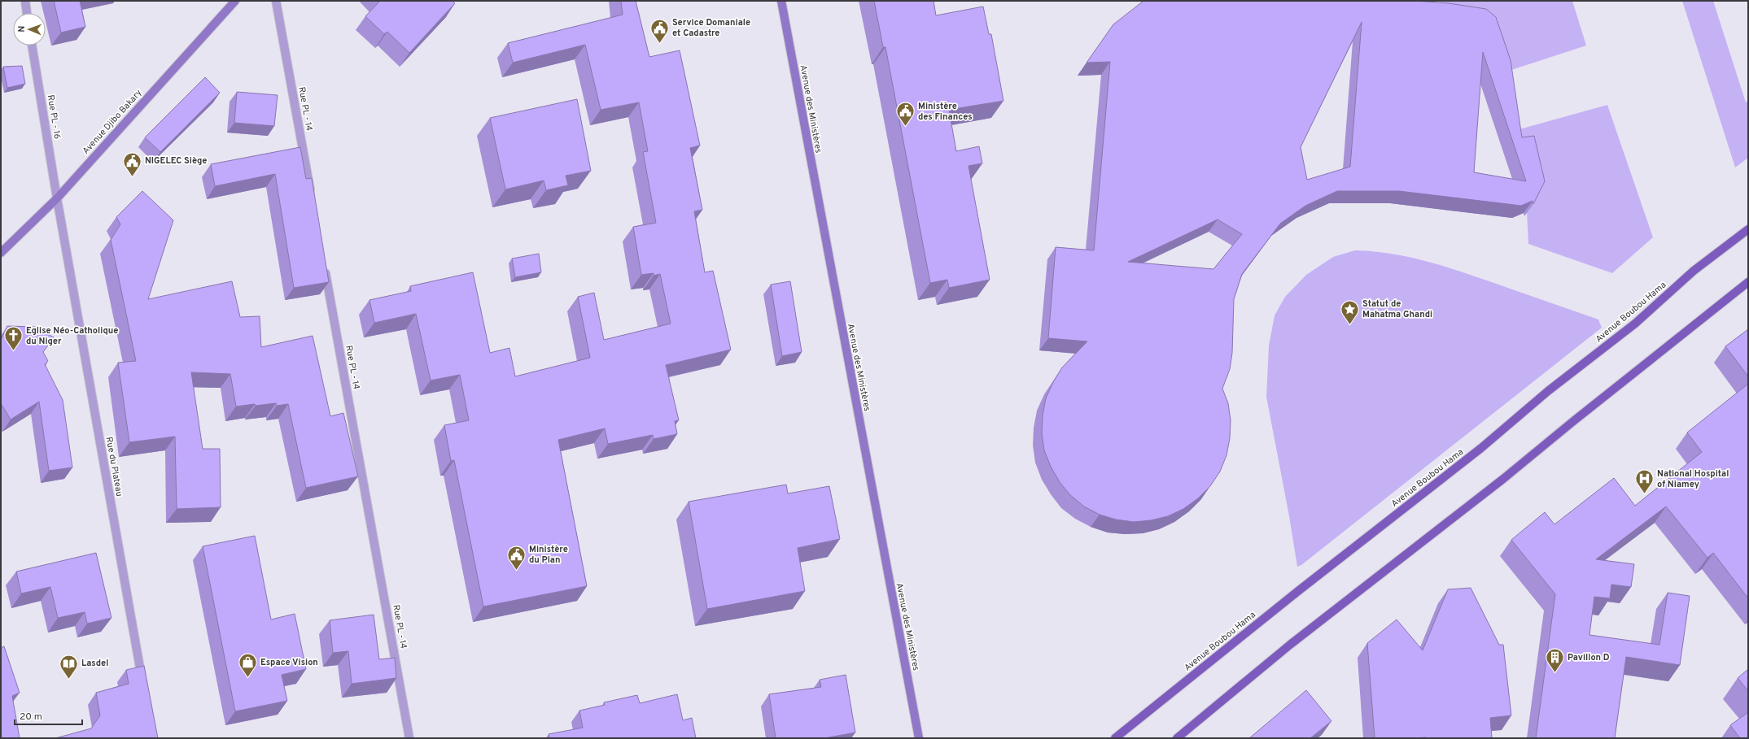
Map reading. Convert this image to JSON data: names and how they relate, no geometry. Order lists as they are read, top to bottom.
{
  "streets": {
    "main road": ["Avenue Boubou Hama"],
    "street": [
      "Rue PL - 14",
      "Avenue des Ministères",
      "Rue PL - 16",
      "Avenue Djibo Bakary",
      "Rue du Plateau"
    ]
  },
  "crossings": [
    ["Rue PL - 16", "Avenue Djibo Bakary"],
    ["Rue PL - 16", "Rue du Plateau"],
    ["Avenue Djibo Bakary", "Rue du Plateau"]
  ],
  "places": {
    "public building": [
      "Service Domaniale et Cadastre",
      "Ministère des Finances",
      "NIGELEC Siège",
      "Ministère du Plan"
    ],
    "place": ["Statut de Mahatma Ghandi"],
    "church": ["Eglise Néo-Catholique du Niger"],
    "hospital": ["National Hospital of Niamey"],
    "building": ["Pavillon D"],
    "shop": ["Espace Vision"],
    "library": ["Lasdel"]
  },
  "scale_bar": "20 m",
  "north": "left"
}
